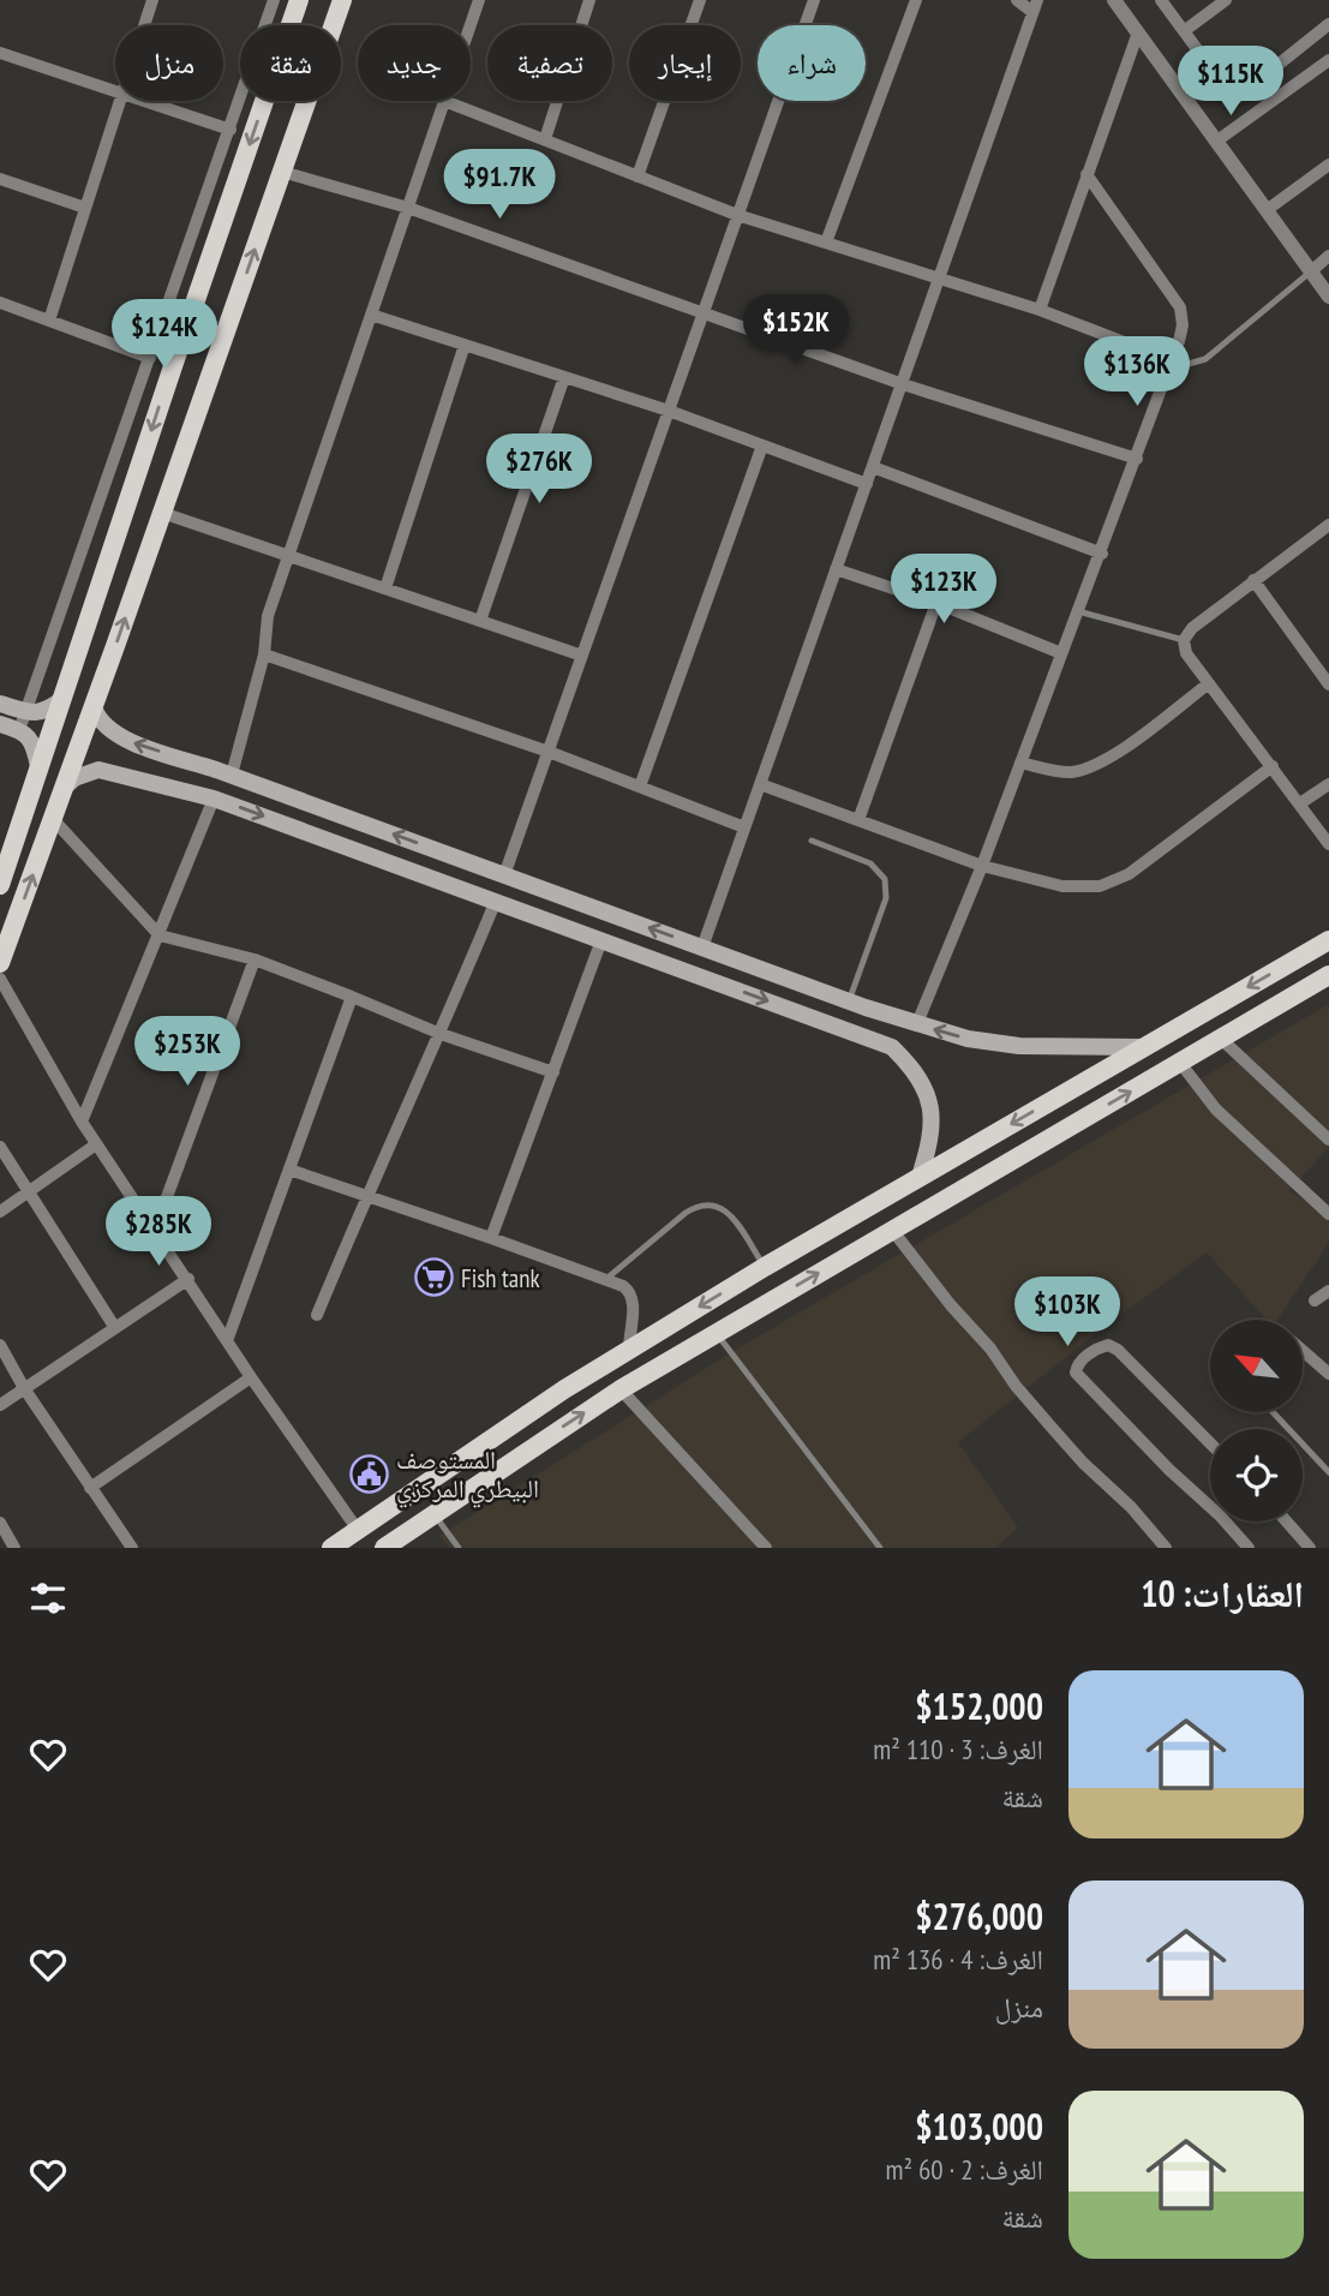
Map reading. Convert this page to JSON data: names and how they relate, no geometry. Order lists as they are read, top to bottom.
{
  "places": {
    "supermarket": ["Fish tank"],
    "public building": ["المستوصف البيطري المركزي"]
  },
  "north": "top left",
  "page": {
    "chip": [
      "شراء",
      "إيجار",
      "تصفية",
      "جديد",
      "شقة",
      "منزل"
    ],
    "price": [
      "$115K",
      "$91.7K",
      "$152K",
      "$124K",
      "$136K",
      "$276K",
      "$123K",
      "$253K",
      "$285K",
      "$103K"
    ],
    "heading": "العقارات: 10",
    "list": [
      {
        "name": "$152,000",
        "note": "الغرف: 3 · 110 m² · شقة"
      },
      {
        "name": "$276,000",
        "note": "الغرف: 4 · 136 m² · منزل"
      },
      {
        "name": "$103,000",
        "note": "الغرف: 2 · 60 m² · شقة"
      }
    ]
  }
}
